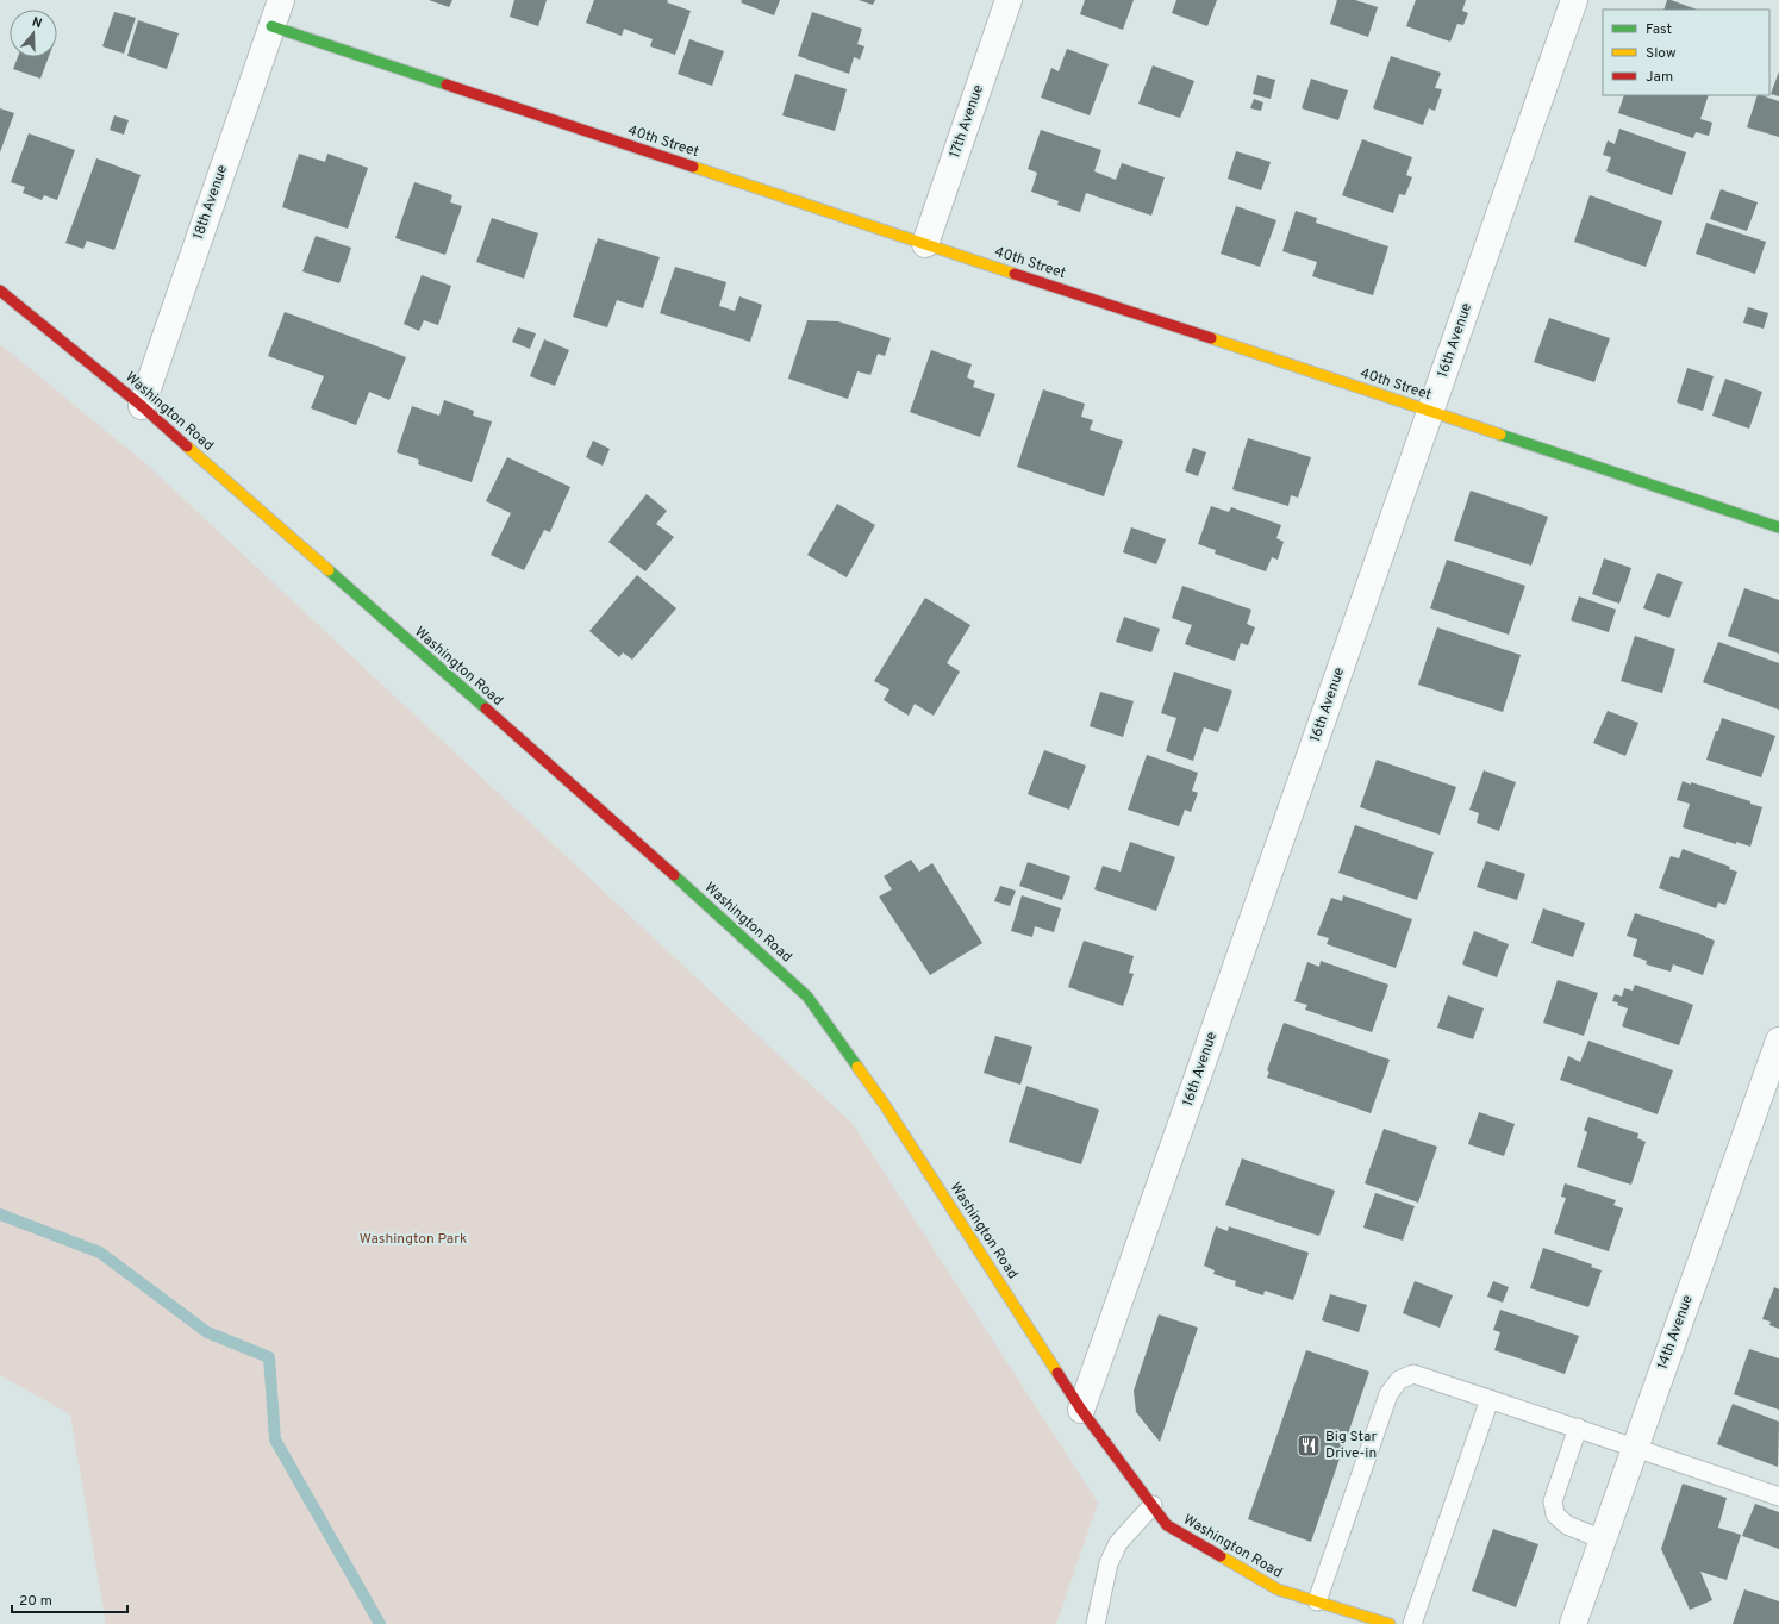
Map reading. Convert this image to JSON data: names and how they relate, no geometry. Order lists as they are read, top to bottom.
{
  "streets": {
    "main road": ["40th Street", "Washington Road"],
    "street": [
      "17th Avenue",
      "18th Avenue",
      "16th Avenue",
      "14th Avenue"
    ]
  },
  "crossings": [
    ["17th Avenue", "40th Street"],
    ["40th Street", "18th Avenue"],
    ["40th Street", "16th Avenue"],
    ["18th Avenue", "Washington Road"],
    ["16th Avenue", "Washington Road"]
  ],
  "parks": ["Washington Park"],
  "places": {
    "restaurant": ["Big Star Drive-in"]
  },
  "legend": ["Fast", "Slow", "Jam"],
  "scale_bar": "20 m",
  "north": "top"
}
